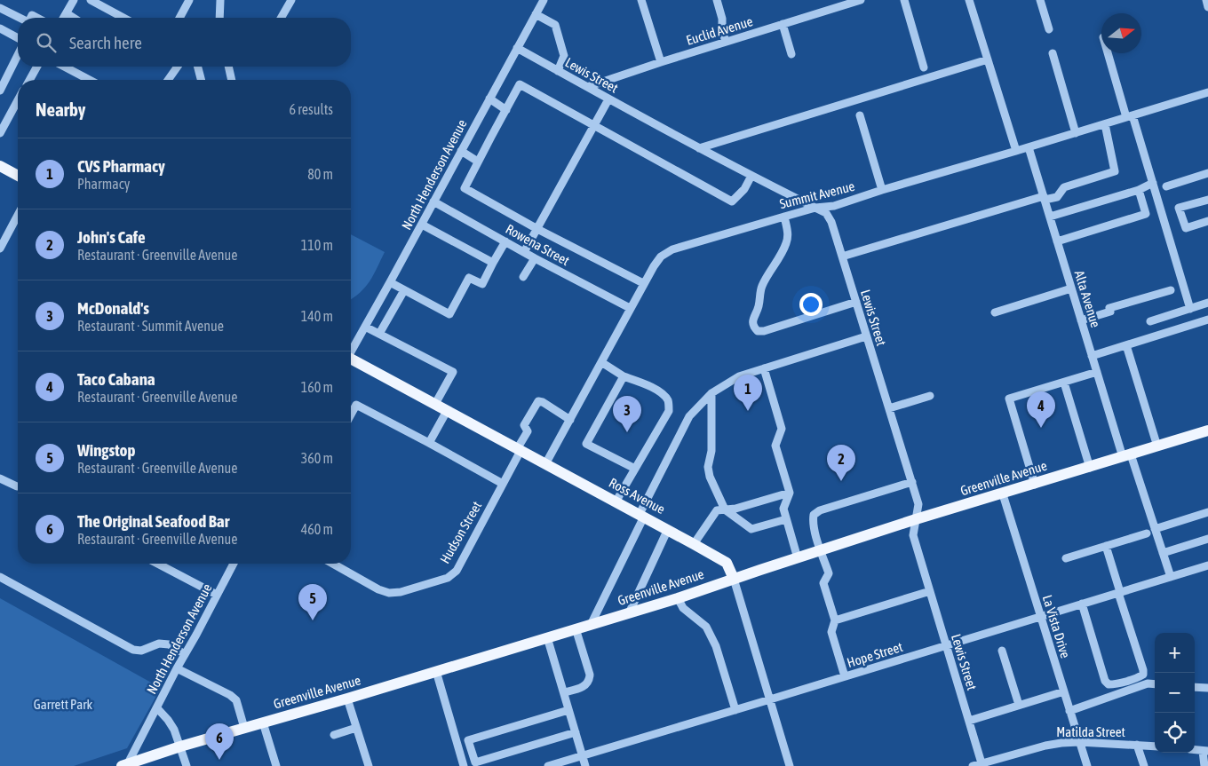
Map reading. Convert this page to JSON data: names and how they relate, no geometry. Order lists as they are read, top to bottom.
{
  "streets": {
    "main road": ["Greenville Avenue", "Ross Avenue"],
    "street": [
      "Euclid Avenue",
      "Lewis Street",
      "North Henderson Avenue",
      "Summit Avenue",
      "Rowena Street",
      "Alta Avenue",
      "Hudson Street",
      "La Vista Drive",
      "Hope Street",
      "Matilda Street"
    ]
  },
  "crossings": [
    ["Euclid Avenue", "Lewis Street"],
    ["Lewis Street", "North Henderson Avenue"],
    ["Lewis Street", "Summit Avenue"],
    ["Lewis Street", "Greenville Avenue"],
    ["Lewis Street", "Hope Street"],
    ["Lewis Street", "Matilda Street"],
    ["North Henderson Avenue", "Rowena Street"],
    ["North Henderson Avenue", "Greenville Avenue"],
    ["Summit Avenue", "Rowena Street"],
    ["Summit Avenue", "Alta Avenue"],
    ["Summit Avenue", "Ross Avenue"],
    ["Summit Avenue", "Hudson Street"],
    ["Alta Avenue", "Greenville Avenue"],
    ["Alta Avenue", "Hope Street"],
    ["Greenville Avenue", "Ross Avenue"],
    ["Greenville Avenue", "La Vista Drive"],
    ["Ross Avenue", "Hudson Street"],
    ["Ross Avenue", "Hope Street"],
    ["La Vista Drive", "Hope Street"],
    ["La Vista Drive", "Matilda Street"]
  ],
  "parks": ["Garrett Park"],
  "north": "right",
  "page": {
    "search": "Search here",
    "heading": ["Nearby", "6 results"],
    "list": [
      {
        "mark": "1",
        "name": "CVS Pharmacy",
        "note": "Pharmacy",
        "value": "80 m"
      },
      {
        "mark": "2",
        "name": "John's Cafe",
        "note": "Restaurant · Greenville Avenue",
        "value": "110 m"
      },
      {
        "mark": "3",
        "name": "McDonald's",
        "note": "Restaurant · Summit Avenue",
        "value": "140 m"
      },
      {
        "mark": "4",
        "name": "Taco Cabana",
        "note": "Restaurant · Greenville Avenue",
        "value": "160 m"
      },
      {
        "mark": "5",
        "name": "Wingstop",
        "note": "Restaurant · Greenville Avenue",
        "value": "360 m"
      },
      {
        "mark": "6",
        "name": "The Original Seafood Bar",
        "note": "Restaurant · Greenville Avenue",
        "value": "460 m"
      }
    ],
    "pins": [
      "1",
      "4",
      "3",
      "2",
      "5",
      "6"
    ],
    "map_buttons": ["+", "−"]
  }
}
